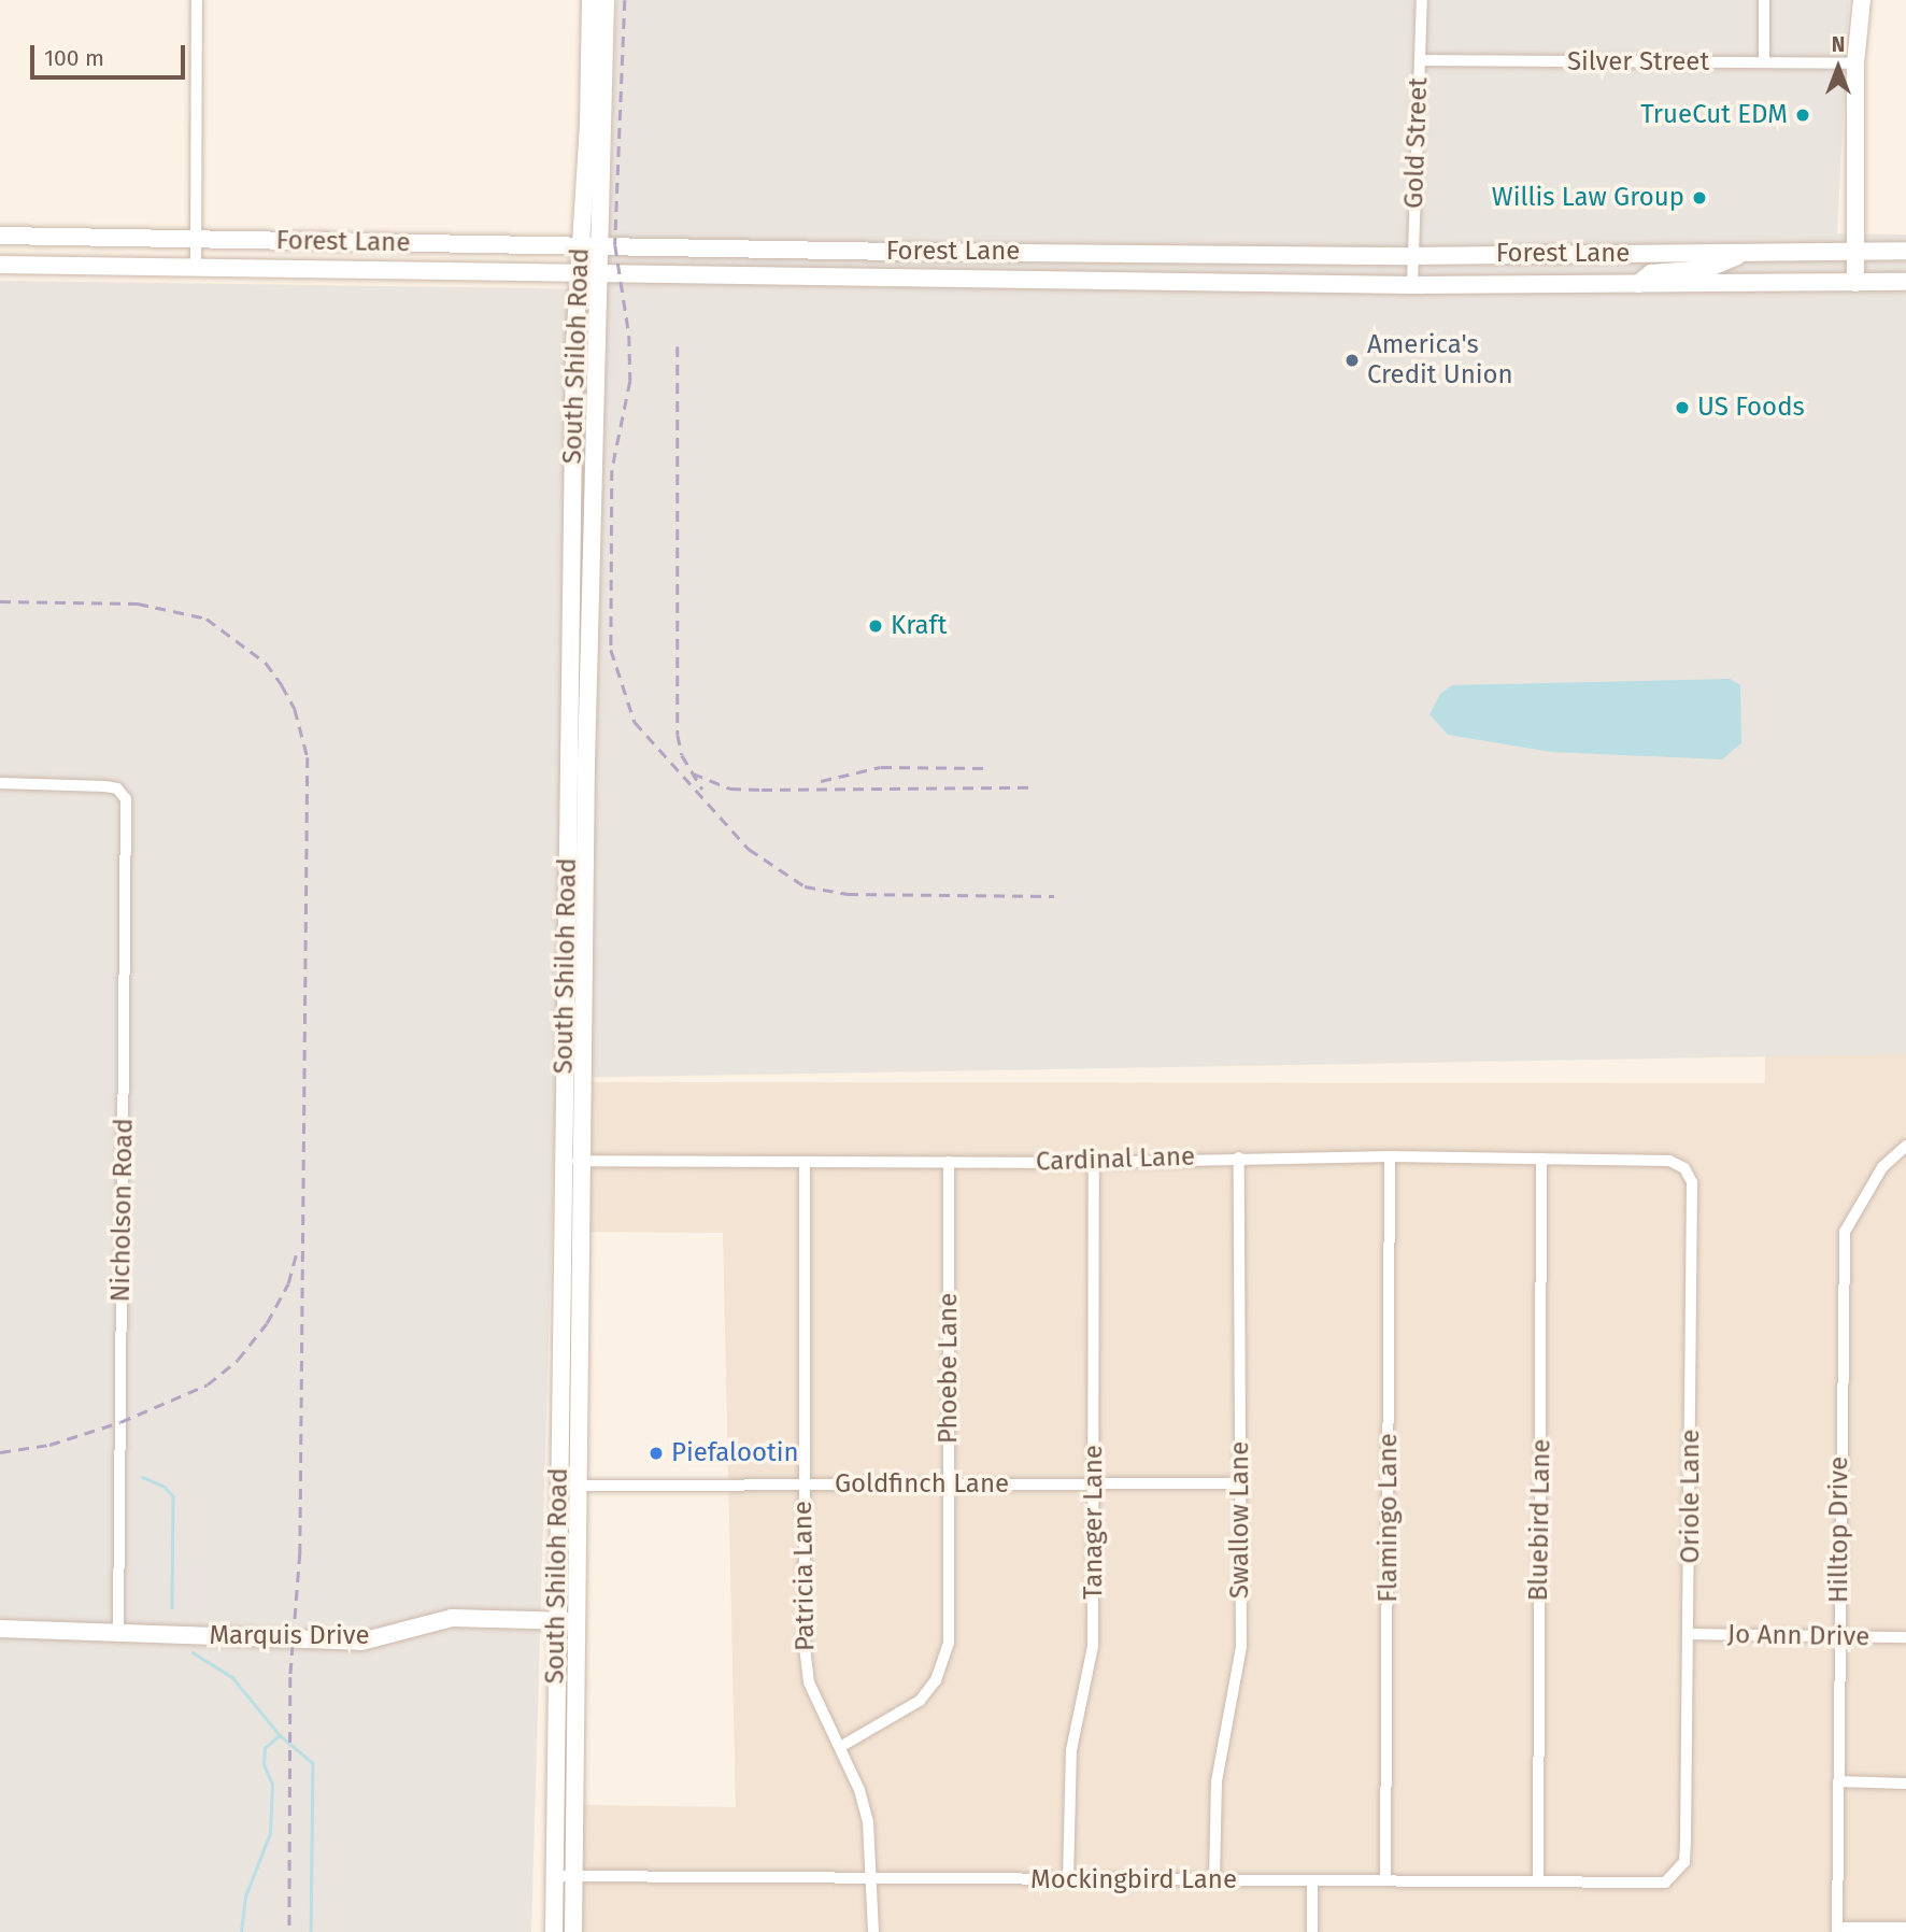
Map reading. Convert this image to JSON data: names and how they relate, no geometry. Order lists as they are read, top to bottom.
{
  "streets": {
    "main road": ["Forest Lane", "South Shiloh Road", "Marquis Drive"],
    "street": [
      "Silver Street",
      "Gold Street",
      "Cardinal Lane",
      "Nicholson Road",
      "Phoebe Lane",
      "Goldfinch Lane",
      "Oriole Lane",
      "Flamingo Lane",
      "Swallow Lane",
      "Bluebird Lane",
      "Tanager Lane",
      "Hilltop Drive",
      "Patricia Lane",
      "Jo Ann Drive",
      "Mockingbird Lane"
    ]
  },
  "crossings": [
    ["Silver Street", "Gold Street"],
    ["Gold Street", "Forest Lane"],
    ["Forest Lane", "South Shiloh Road"],
    ["South Shiloh Road", "Cardinal Lane"],
    ["South Shiloh Road", "Goldfinch Lane"],
    ["South Shiloh Road", "Marquis Drive"],
    ["South Shiloh Road", "Mockingbird Lane"],
    ["Cardinal Lane", "Phoebe Lane"],
    ["Cardinal Lane", "Oriole Lane"],
    ["Cardinal Lane", "Flamingo Lane"],
    ["Cardinal Lane", "Swallow Lane"],
    ["Cardinal Lane", "Bluebird Lane"],
    ["Cardinal Lane", "Tanager Lane"],
    ["Cardinal Lane", "Patricia Lane"],
    ["Nicholson Road", "Marquis Drive"],
    ["Phoebe Lane", "Goldfinch Lane"],
    ["Phoebe Lane", "Patricia Lane"],
    ["Goldfinch Lane", "Swallow Lane"],
    ["Goldfinch Lane", "Tanager Lane"],
    ["Goldfinch Lane", "Patricia Lane"],
    ["Oriole Lane", "Jo Ann Drive"],
    ["Oriole Lane", "Mockingbird Lane"],
    ["Flamingo Lane", "Mockingbird Lane"],
    ["Swallow Lane", "Mockingbird Lane"],
    ["Bluebird Lane", "Mockingbird Lane"],
    ["Tanager Lane", "Mockingbird Lane"],
    ["Hilltop Drive", "Jo Ann Drive"],
    ["Patricia Lane", "Mockingbird Lane"]
  ],
  "places": [
    "TrueCut EDM",
    "Willis Law Group",
    "America's Credit Union",
    "US Foods",
    "Kraft",
    "Piefalootin"
  ],
  "scale_bar": "100 m",
  "north": "top"
}
